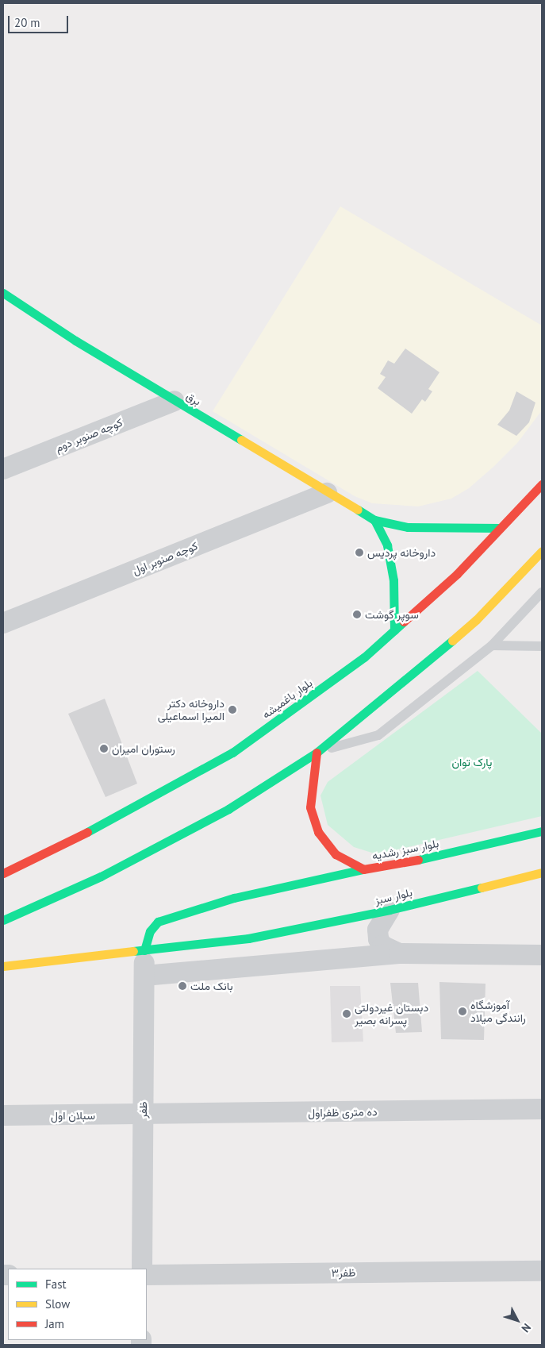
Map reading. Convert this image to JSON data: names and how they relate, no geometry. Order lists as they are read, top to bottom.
{
  "streets": {
    "main road": [
      "برق",
      "بلوار باغمیشه",
      "بلوار سبز رشدیه",
      "بلوار سبز"
    ],
    "street": [
      "کوچه صنوبر دوم",
      "کوچه صنوبر اول",
      "ظفر",
      "ده متری ظفراول",
      "سبلان اول",
      "ظفر۳"
    ]
  },
  "crossings": [
    ["برق", "کوچه صنوبر دوم"],
    ["برق", "کوچه صنوبر اول"],
    ["برق", "بلوار باغمیشه"],
    ["بلوار سبز", "ظفر"],
    ["ظفر", "ده متری ظفراول"],
    ["ظفر", "سبلان اول"],
    ["ده متری ظفراول", "سبلان اول"]
  ],
  "parks": ["پارک توان"],
  "places": [
    "داروخانه پردیس",
    "سوپر گوشت",
    "داروخانه دکتر المیرا اسماعیلی",
    "رستوران امیران",
    "بانک ملت",
    "آموزشگاه رانندگی میلاد",
    "دبستان غیردولتی پسرانه بصیر"
  ],
  "legend": ["Fast", "Slow", "Jam"],
  "scale_bar": "20 m",
  "north": "bottom right"
}
